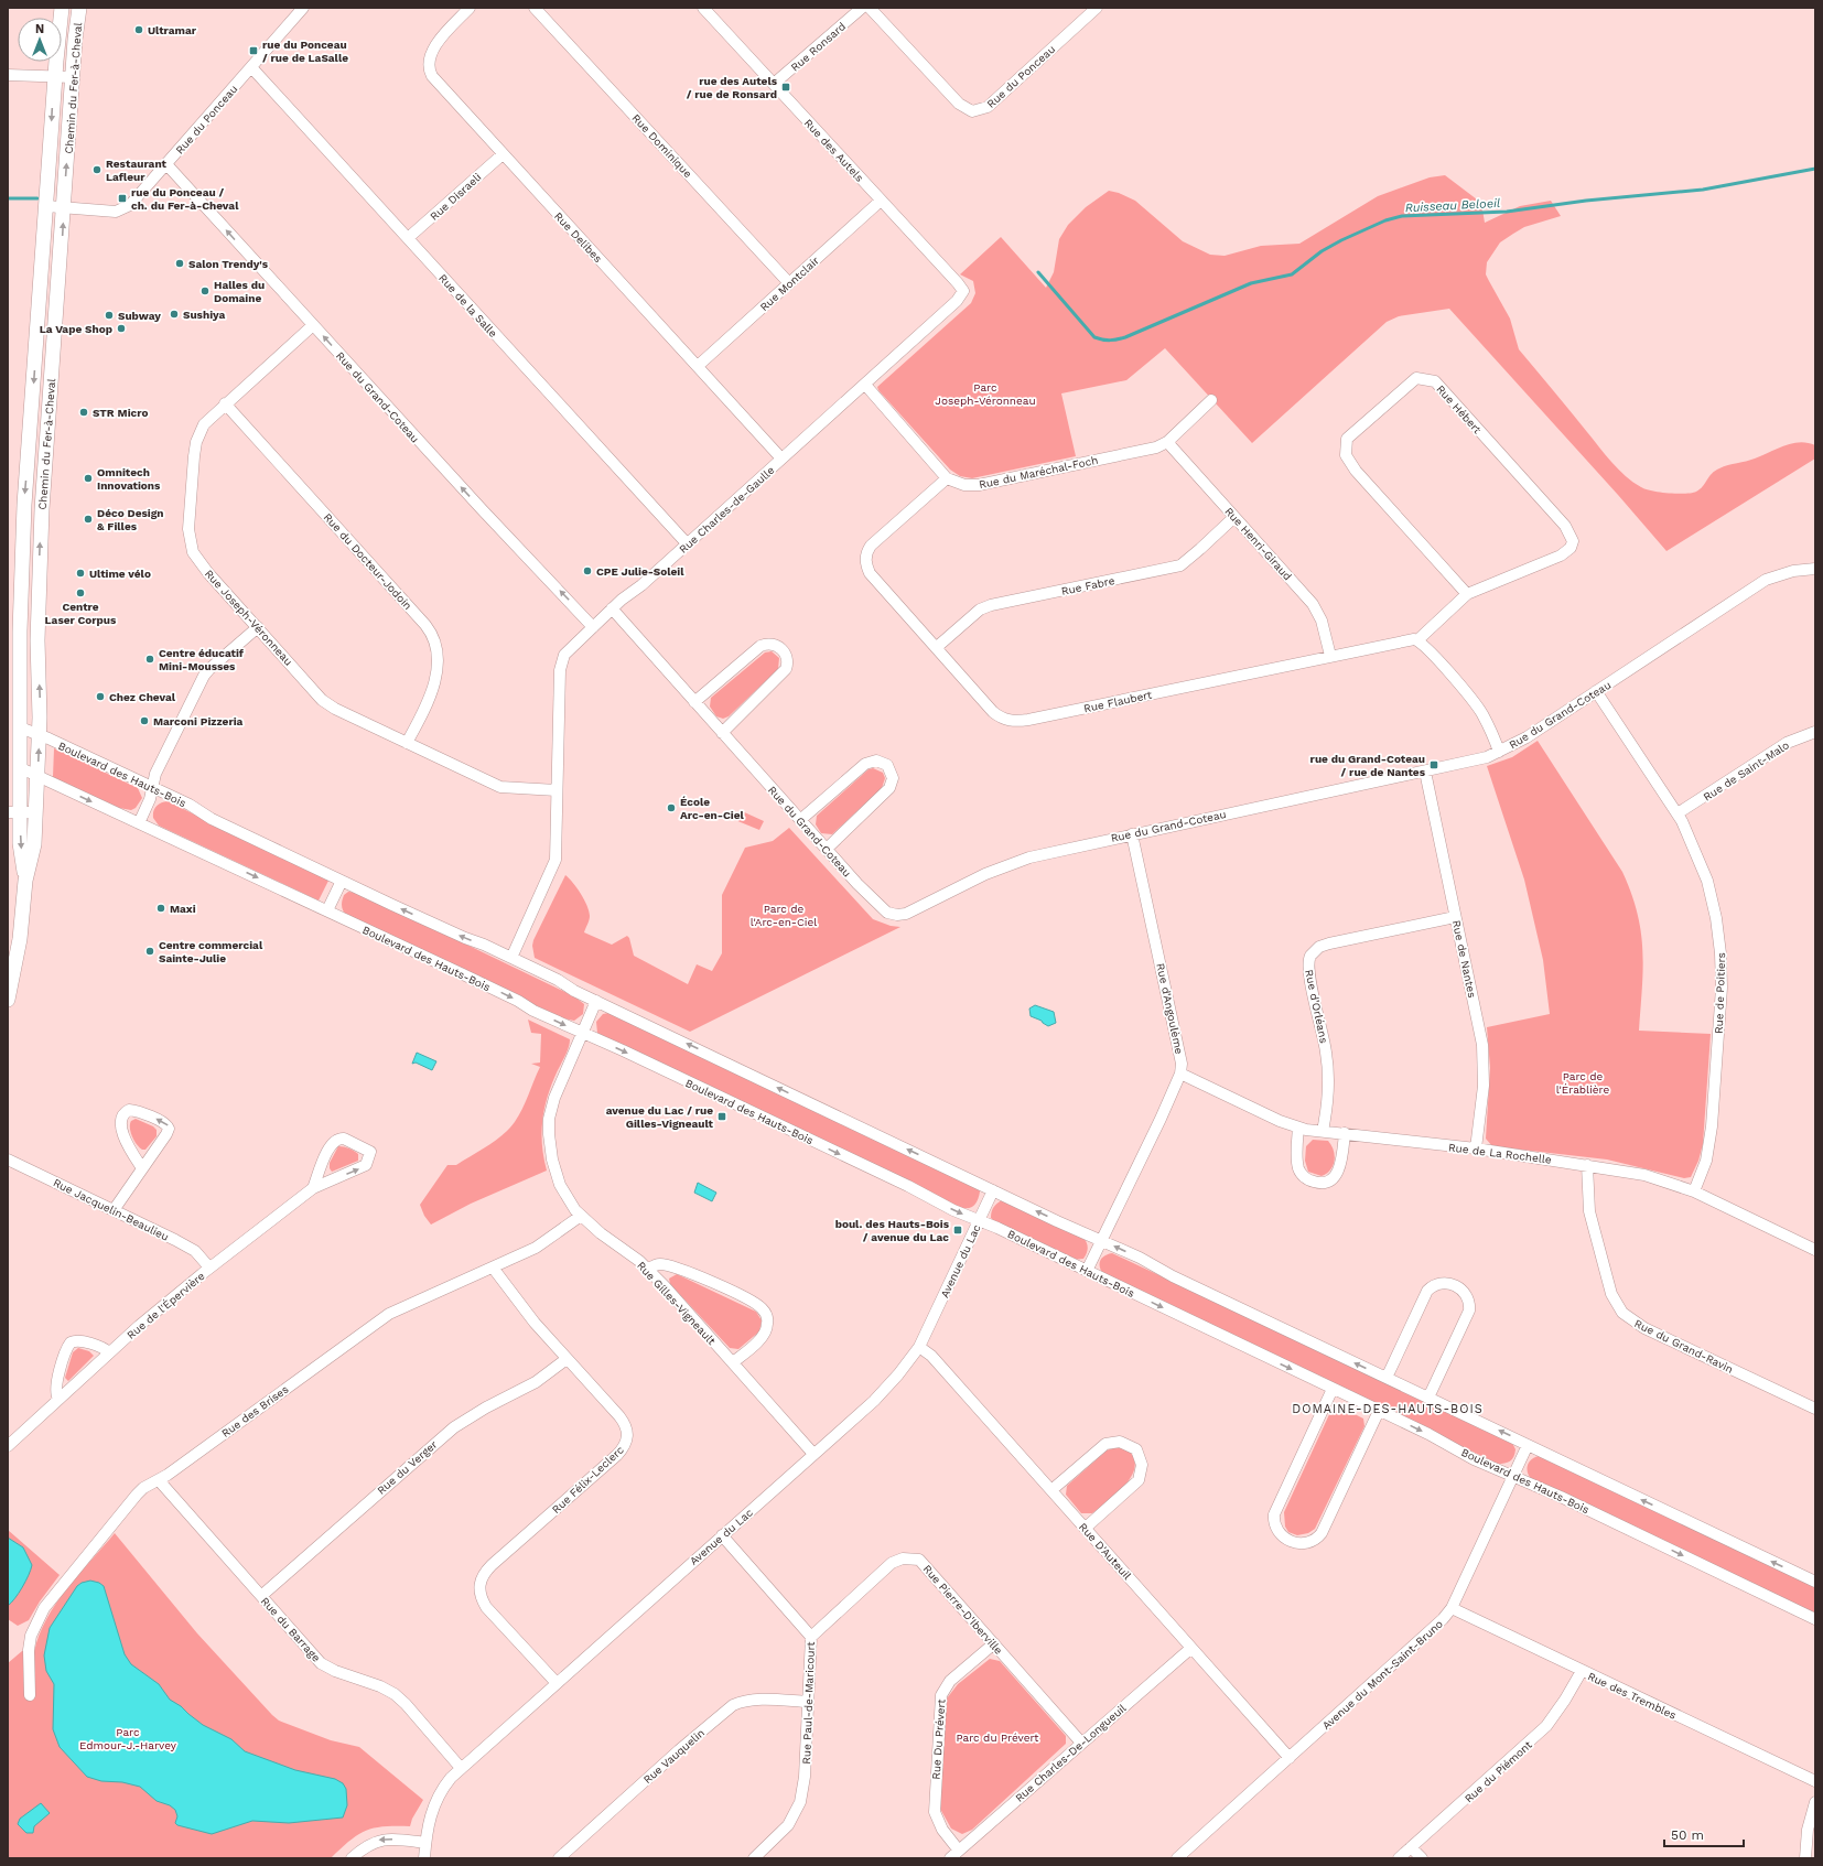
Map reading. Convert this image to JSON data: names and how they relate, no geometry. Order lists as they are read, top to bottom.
{
  "streets": {
    "street": [
      "Rue Ronsard",
      "Rue du Ponceau",
      "Chemin du Fer-à-Cheval",
      "Rue Dominique",
      "Rue des Autels",
      "Rue Disraeli",
      "Rue Delibes",
      "Rue Montclair",
      "Rue de la Salle",
      "Rue du Grand-Coteau",
      "Rue Hébert",
      "Rue du Maréchal-Foch",
      "Rue Charles-de-Gaulle",
      "Rue Henri-Giraud",
      "Rue du Docteur-Jodoin",
      "Rue Fabre",
      "Rue Joseph-Véronneau",
      "Rue Flaubert",
      "Rue de Saint-Malo",
      "Boulevard des Hauts-Bois",
      "Rue de Nantes",
      "Rue de Poitiers",
      "Rue d'Orléans",
      "Rue d'Angoulème",
      "Rue de La Rochelle",
      "Rue Jacquelin-Beaulieu",
      "Avenue du Lac",
      "Rue Gilles-Vigneault",
      "Rue de l'Épervière",
      "Rue du Grand-Ravin",
      "Rue des Brises",
      "Rue du Verger",
      "Rue Félix-Leclerc",
      "Rue D'Auteuil",
      "Rue Pierre-D'Iberville",
      "Rue du Barrage",
      "Avenue du Mont-Saint-Bruno",
      "Rue des Trembles",
      "Rue Paul-de-Maricourt",
      "Rue Du Prévert",
      "Rue Charles-De-Longueuil",
      "Rue Vauquelin",
      "Rue du Piémont"
    ]
  },
  "crossings": [
    ["Rue Ronsard", "Rue des Autels"],
    ["Rue du Ponceau", "Chemin du Fer-à-Cheval"],
    ["Rue du Ponceau", "Rue de la Salle"],
    ["Rue du Ponceau", "Rue du Grand-Coteau"],
    ["Chemin du Fer-à-Cheval", "Boulevard des Hauts-Bois"],
    ["Rue Dominique", "Rue Montclair"],
    ["Rue des Autels", "Rue Montclair"],
    ["Rue des Autels", "Rue Charles-de-Gaulle"],
    ["Rue Disraeli", "Rue Delibes"],
    ["Rue Disraeli", "Rue de la Salle"],
    ["Rue Delibes", "Rue Montclair"],
    ["Rue Delibes", "Rue Charles-de-Gaulle"],
    ["Rue de la Salle", "Rue Charles-de-Gaulle"],
    ["Rue du Grand-Coteau", "Rue Charles-de-Gaulle"],
    ["Rue du Grand-Coteau", "Rue Joseph-Véronneau"],
    ["Rue du Grand-Coteau", "Rue de Nantes"],
    ["Rue du Grand-Coteau", "Rue de Poitiers"],
    ["Rue du Grand-Coteau", "Rue d'Angoulème"],
    ["Rue Hébert", "Rue Flaubert"],
    ["Rue du Maréchal-Foch", "Rue Henri-Giraud"],
    ["Rue du Maréchal-Foch", "Rue Flaubert"],
    ["Rue Charles-de-Gaulle", "Rue Joseph-Véronneau"],
    ["Rue Charles-de-Gaulle", "Boulevard des Hauts-Bois"],
    ["Rue Henri-Giraud", "Rue Fabre"],
    ["Rue Henri-Giraud", "Rue Flaubert"],
    ["Rue du Docteur-Jodoin", "Rue Joseph-Véronneau"],
    ["Rue Fabre", "Rue Flaubert"],
    ["Rue de Saint-Malo", "Rue de Poitiers"],
    ["Boulevard des Hauts-Bois", "Rue d'Angoulème"],
    ["Boulevard des Hauts-Bois", "Avenue du Lac"],
    ["Boulevard des Hauts-Bois", "Rue Gilles-Vigneault"],
    ["Boulevard des Hauts-Bois", "Avenue du Mont-Saint-Bruno"],
    ["Rue de Nantes", "Rue d'Orléans"],
    ["Rue de Nantes", "Rue de La Rochelle"],
    ["Rue de Poitiers", "Rue de La Rochelle"],
    ["Rue d'Orléans", "Rue de La Rochelle"],
    ["Rue d'Angoulème", "Rue de La Rochelle"],
    ["Rue de La Rochelle", "Rue du Grand-Ravin"],
    ["Rue Jacquelin-Beaulieu", "Rue de l'Épervière"],
    ["Avenue du Lac", "Rue Gilles-Vigneault"],
    ["Avenue du Lac", "Rue Félix-Leclerc"],
    ["Avenue du Lac", "Rue D'Auteuil"],
    ["Avenue du Lac", "Rue du Barrage"],
    ["Avenue du Lac", "Rue Paul-de-Maricourt"],
    ["Rue Gilles-Vigneault", "Rue des Brises"],
    ["Rue des Brises", "Rue Félix-Leclerc"],
    ["Rue des Brises", "Rue du Barrage"],
    ["Rue du Verger", "Rue Félix-Leclerc"],
    ["Rue du Verger", "Rue du Barrage"],
    ["Rue D'Auteuil", "Avenue du Mont-Saint-Bruno"],
    ["Rue D'Auteuil", "Rue Charles-De-Longueuil"],
    ["Rue Pierre-D'Iberville", "Rue Paul-de-Maricourt"],
    ["Rue Pierre-D'Iberville", "Rue Du Prévert"],
    ["Rue Pierre-D'Iberville", "Rue Charles-De-Longueuil"],
    ["Avenue du Mont-Saint-Bruno", "Rue des Trembles"],
    ["Rue des Trembles", "Rue du Piémont"],
    ["Rue Paul-de-Maricourt", "Rue Vauquelin"],
    ["Rue Du Prévert", "Rue Charles-De-Longueuil"]
  ],
  "districts": ["DOMAINE-DES-HAUTS-BOIS"],
  "water": ["Ruisseau Beloeil"],
  "parks": [
    "Parc Joseph-Véronneau",
    "Parc de l'Arc-en-Ciel",
    "Parc de l'Érablière",
    "Parc Edmour-J.-Harvey",
    "Parc du Prévert"
  ],
  "places": {
    "other": [
      "Ultramar",
      "Restaurant Lafleur",
      "Salon Trendy's",
      "Halles du Domaine",
      "Sushiya",
      "Subway",
      "La Vape Shop",
      "STR Micro",
      "Omnitech Innovations",
      "Déco Design & Filles",
      "CPE Julie-Soleil",
      "Ultime vélo",
      "Centre Laser Corpus",
      "Centre éducatif Mini-Mousses",
      "Chez Cheval",
      "Marconi Pizzeria",
      "École Arc-en-Ciel",
      "Maxi",
      "Centre commercial Sainte-Julie"
    ],
    "transit": [
      "rue du Ponceau / rue de LaSalle",
      "rue des Autels / rue de Ronsard",
      "rue du Ponceau / ch. du Fer-à-Cheval",
      "rue du Grand-Coteau / rue de Nantes",
      "avenue du Lac / rue Gilles-Vigneault",
      "boul. des Hauts-Bois / avenue du Lac"
    ]
  },
  "scale_bar": "50 m",
  "north": "top"
}
